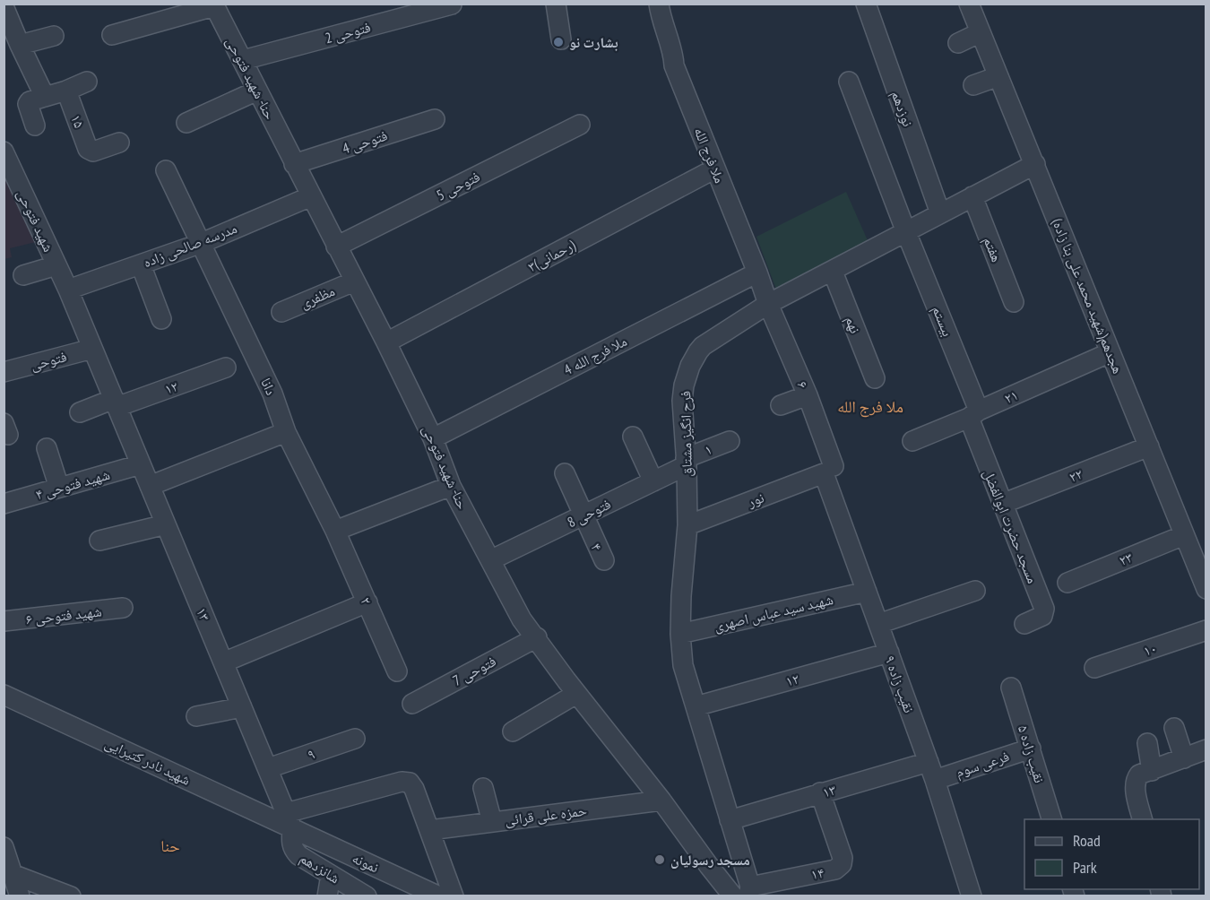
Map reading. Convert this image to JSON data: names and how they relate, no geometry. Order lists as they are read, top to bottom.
{
  "streets": {
    "street": [
      "فتوحی 2",
      "حنا- شهید فتوحی",
      "نوزدهم",
      "۱۵",
      "فتوحی 4",
      "ملا فرج الله",
      "فتوحی 5",
      "شهید فتوحی",
      "مدرسه صالحی زاده",
      "هفتم",
      "۳(رحمانی)",
      "هجدهم(شهید محمد علی بنا زاده)",
      "مظفری",
      "بیستم",
      "نهم",
      "4 ملا فرج الله",
      "فتوحی",
      "۶",
      "دانا",
      "۱۲",
      "۲۱",
      "فرح انگیز مشتاق",
      "۱",
      "۲۲",
      "شهید فتوحی ۴",
      "نور",
      "فتوحی 8",
      "مسجد حضرت ابوالفضل",
      "۴",
      "۲۳",
      "۲",
      "شهید سید عباس اصهری",
      "۱۳",
      "شهید فتوحی ۶",
      "۱۰",
      "فتوحی 7",
      "نقیب زاده ۹",
      "۹",
      "نقیب زاده ۵",
      "شهید نادر کتیرایی",
      "فرعی سوم",
      "حمزه علی قرائی",
      "نمونه",
      "شانزدهم",
      "۱۴"
    ]
  },
  "crossings": [
    ["فتوحی 2", "حنا- شهید فتوحی"],
    ["حنا- شهید فتوحی", "فتوحی 4"],
    ["حنا- شهید فتوحی", "فتوحی 5"],
    ["حنا- شهید فتوحی", "مدرسه صالحی زاده"],
    ["حنا- شهید فتوحی", "۳(رحمانی)"],
    ["حنا- شهید فتوحی", "مظفری"],
    ["حنا- شهید فتوحی", "4 ملا فرج الله"],
    ["حنا- شهید فتوحی", "فتوحی 8"],
    ["حنا- شهید فتوحی", "فتوحی 7"],
    ["حنا- شهید فتوحی", "حمزه علی قرائی"],
    ["نوزدهم", "فرح انگیز مشتاق"],
    ["ملا فرج الله", "۳(رحمانی)"],
    ["ملا فرج الله", "4 ملا فرج الله"],
    ["ملا فرج الله", "۶"],
    ["ملا فرج الله", "فرح انگیز مشتاق"],
    ["شهید فتوحی", "مدرسه صالحی زاده"],
    ["شهید فتوحی", "۱۳"],
    ["مدرسه صالحی زاده", "دانا"],
    ["مدرسه صالحی زاده", "۱۳"],
    ["هفتم", "فرح انگیز مشتاق"],
    ["هجدهم(شهید محمد علی بنا زاده)", "۲۱"],
    ["هجدهم(شهید محمد علی بنا زاده)", "فرح انگیز مشتاق"],
    ["هجدهم(شهید محمد علی بنا زاده)", "۲۲"],
    ["هجدهم(شهید محمد علی بنا زاده)", "۲۳"],
    ["بیستم", "۲۱"],
    ["بیستم", "فرح انگیز مشتاق"],
    ["بیستم", "مسجد حضرت ابوالفضل"],
    ["نهم", "فرح انگیز مشتاق"],
    ["فتوحی", "۱۳"],
    ["۶", "فرح انگیز مشتاق"],
    ["۶", "نور"],
    ["۶", "نقیب زاده ۹"],
    ["دانا", "۲"],
    ["۱۲", "فرح انگیز مشتاق"],
    ["۱۲", "۱۳"],
    ["۱۲", "نقیب زاده ۹"],
    ["۲۱", "مسجد حضرت ابوالفضل"],
    ["فرح انگیز مشتاق", "۱"],
    ["فرح انگیز مشتاق", "نور"],
    ["فرح انگیز مشتاق", "فتوحی 8"],
    ["فرح انگیز مشتاق", "شهید سید عباس اصهری"],
    ["فرح انگیز مشتاق", "۱۳"],
    ["فرح انگیز مشتاق", "۱۴"],
    ["۱", "فتوحی 8"],
    ["۲۲", "مسجد حضرت ابوالفضل"],
    ["شهید فتوحی ۴", "۱۳"],
    ["نور", "نقیب زاده ۹"],
    ["فتوحی 8", "۴"],
    ["شهید سید عباس اصهری", "نقیب زاده ۹"],
    ["۱۳", "نقیب زاده ۹"],
    ["۱۳", "۹"],
    ["۱۳", "شهید نادر کتیرایی"],
    ["۱۳", "فرعی سوم"],
    ["۱۳", "نمونه"],
    ["۱۳", "شانزدهم"],
    ["۱۳", "۱۴"],
    ["نقیب زاده ۹", "فرعی سوم"],
    ["نقیب زاده ۵", "فرعی سوم"],
    ["شهید نادر کتیرایی", "نمونه"],
    ["شهید نادر کتیرایی", "شانزدهم"],
    ["نمونه", "شانزدهم"]
  ],
  "districts": ["ملا فرج الله", "حنا"],
  "places": ["بشارت نو", "مسجد رسولیان"],
  "legend": ["Road", "Park"]
}
